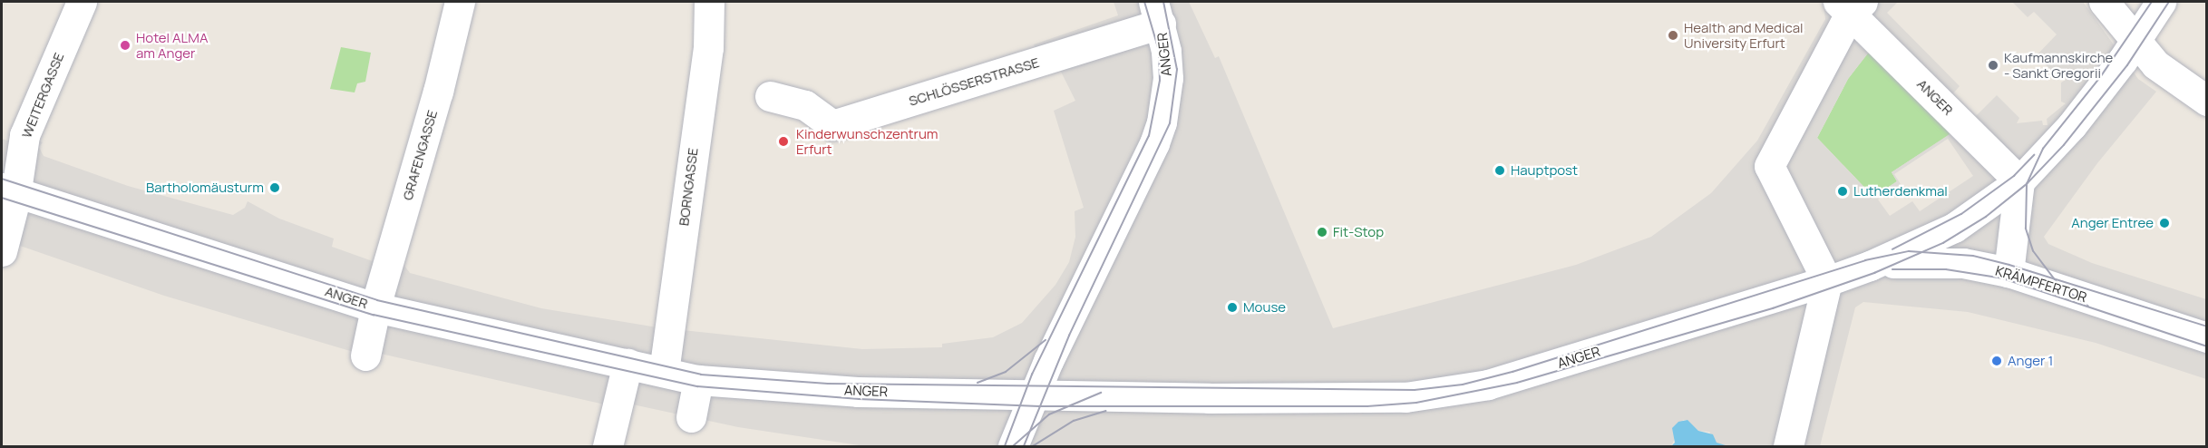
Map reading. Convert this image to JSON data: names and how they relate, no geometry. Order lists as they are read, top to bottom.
{
  "streets": {
    "street": [
      "ANGER",
      "SCHLÖSSERSTRASSE",
      "WEITERGASSE",
      "GRAFENGASSE",
      "BORNGASSE",
      "KRÄMPFERTOR"
    ]
  },
  "crossings": [
    ["ANGER", "SCHLÖSSERSTRASSE"],
    ["ANGER", "WEITERGASSE"],
    ["ANGER", "GRAFENGASSE"],
    ["ANGER", "BORNGASSE"],
    ["ANGER", "KRÄMPFERTOR"]
  ],
  "places": [
    "Health and Medical University Erfurt",
    "Hotel ALMA am Anger",
    "Kaufmannskirche - Sankt Gregorii",
    "Kinderwunschzentrum Erfurt",
    "Hauptpost",
    "Bartholomäusturm",
    "Lutherdenkmal",
    "Anger Entree",
    "Fit-Stop",
    "Mouse",
    "Anger 1"
  ]
}
